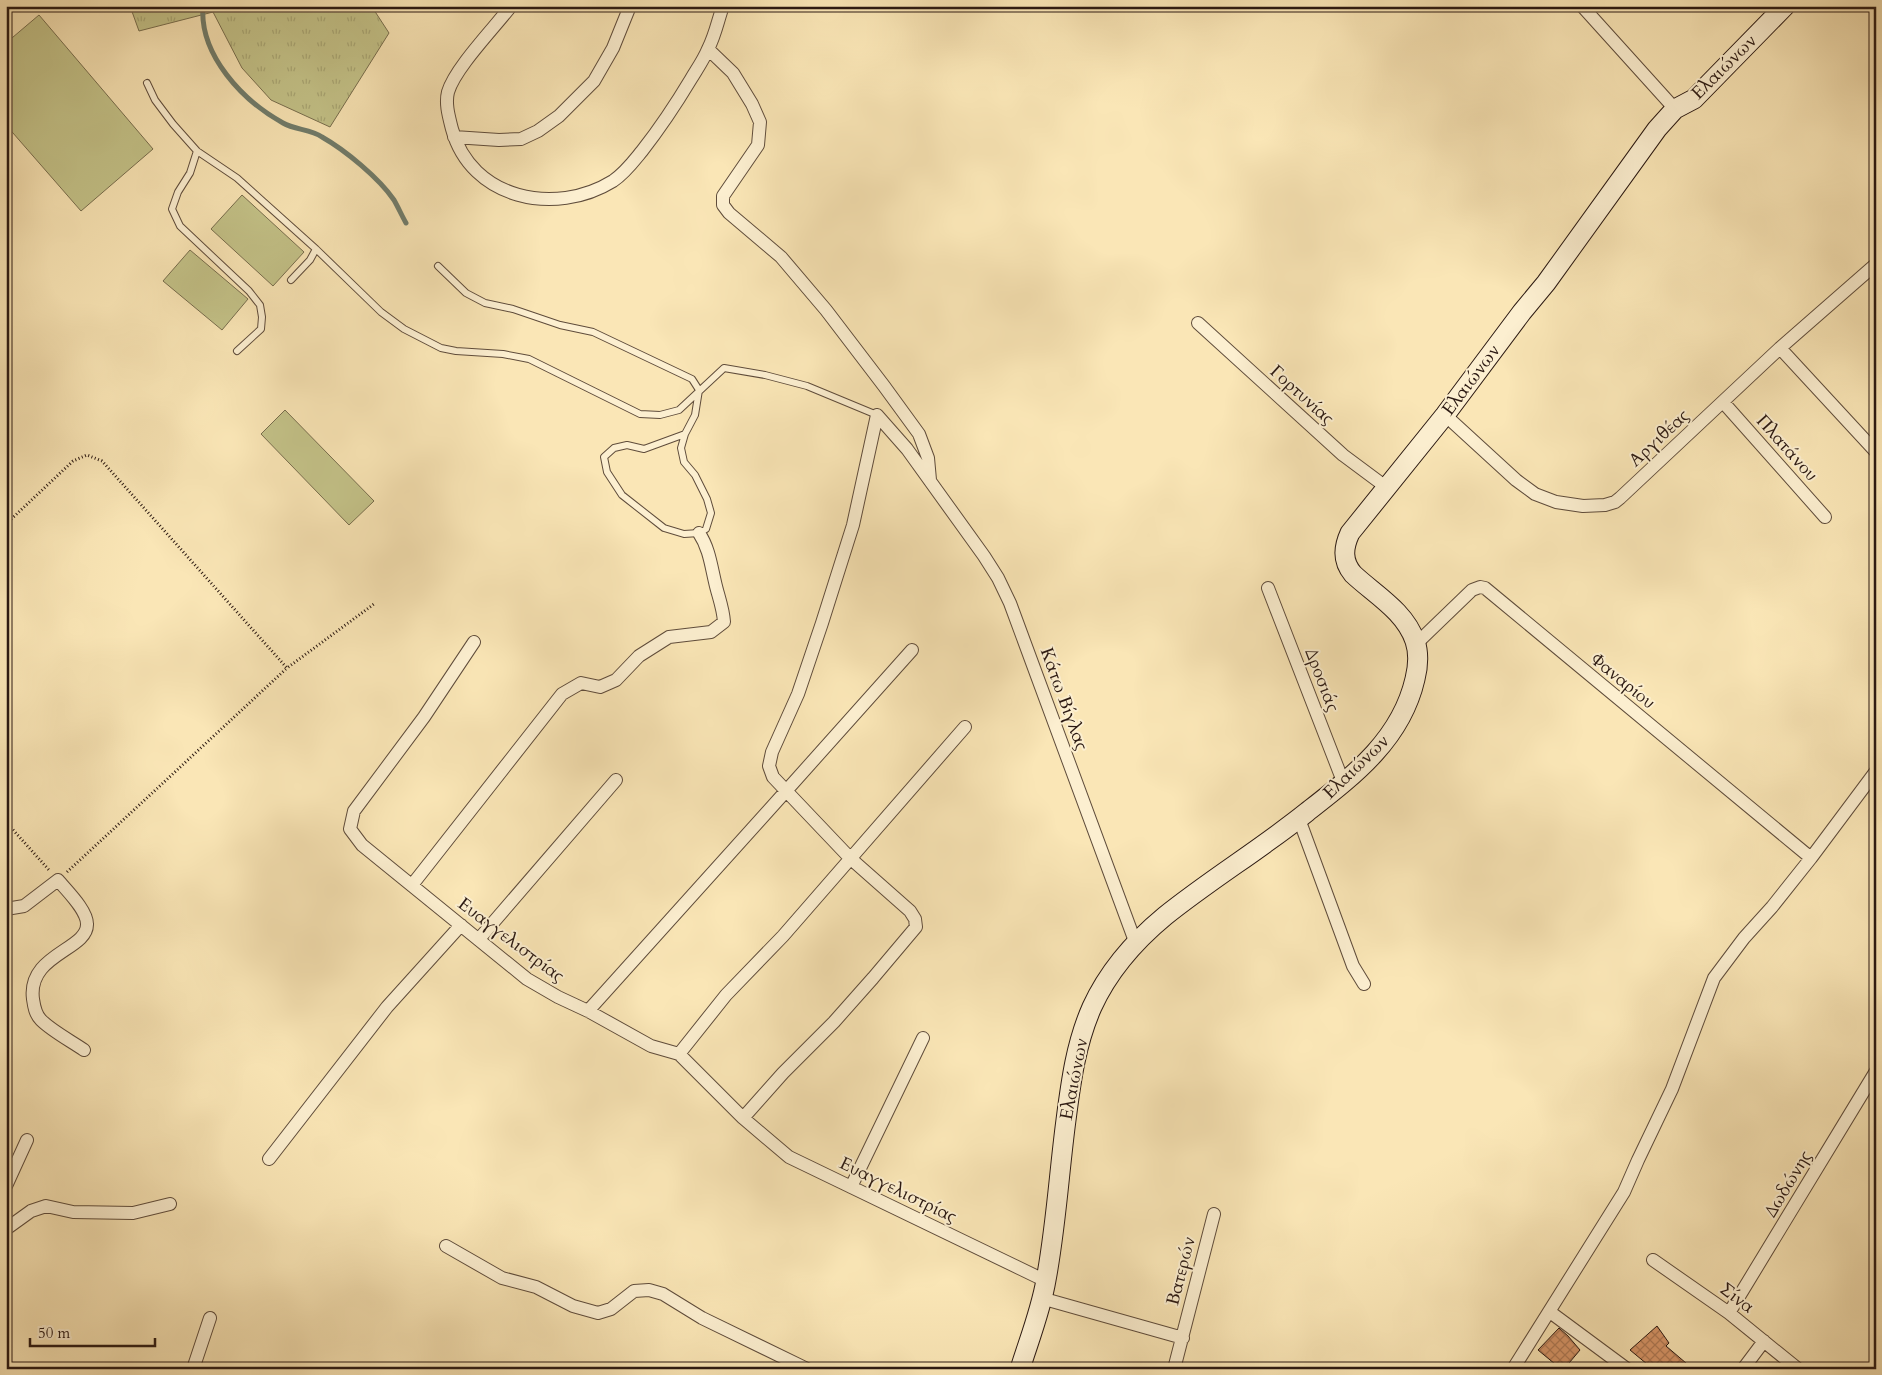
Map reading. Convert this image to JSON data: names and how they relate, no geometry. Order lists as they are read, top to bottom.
{
  "streets": {
    "main road": ["Ελαιώνων"],
    "street": [
      "Γορτυνίας",
      "Αργιθέας",
      "Πλατάνου",
      "Δροσιάς",
      "Φαναρίου",
      "Κάτω Βίγλας",
      "Ευαγγελιστρίας",
      "Δωδώνης",
      "Βατερών",
      "Σίνα"
    ]
  },
  "crossings": [
    ["Ελαιώνων", "Γορτυνίας"],
    ["Ελαιώνων", "Αργιθέας"],
    ["Ελαιώνων", "Δροσιάς"],
    ["Ελαιώνων", "Φαναρίου"],
    ["Ελαιώνων", "Κάτω Βίγλας"],
    ["Ελαιώνων", "Ευαγγελιστρίας"],
    ["Αργιθέας", "Πλατάνου"],
    ["Ευαγγελιστρίας", "Βατερών"],
    ["Δωδώνης", "Σίνα"]
  ],
  "scale_bar": "50 m"
}
